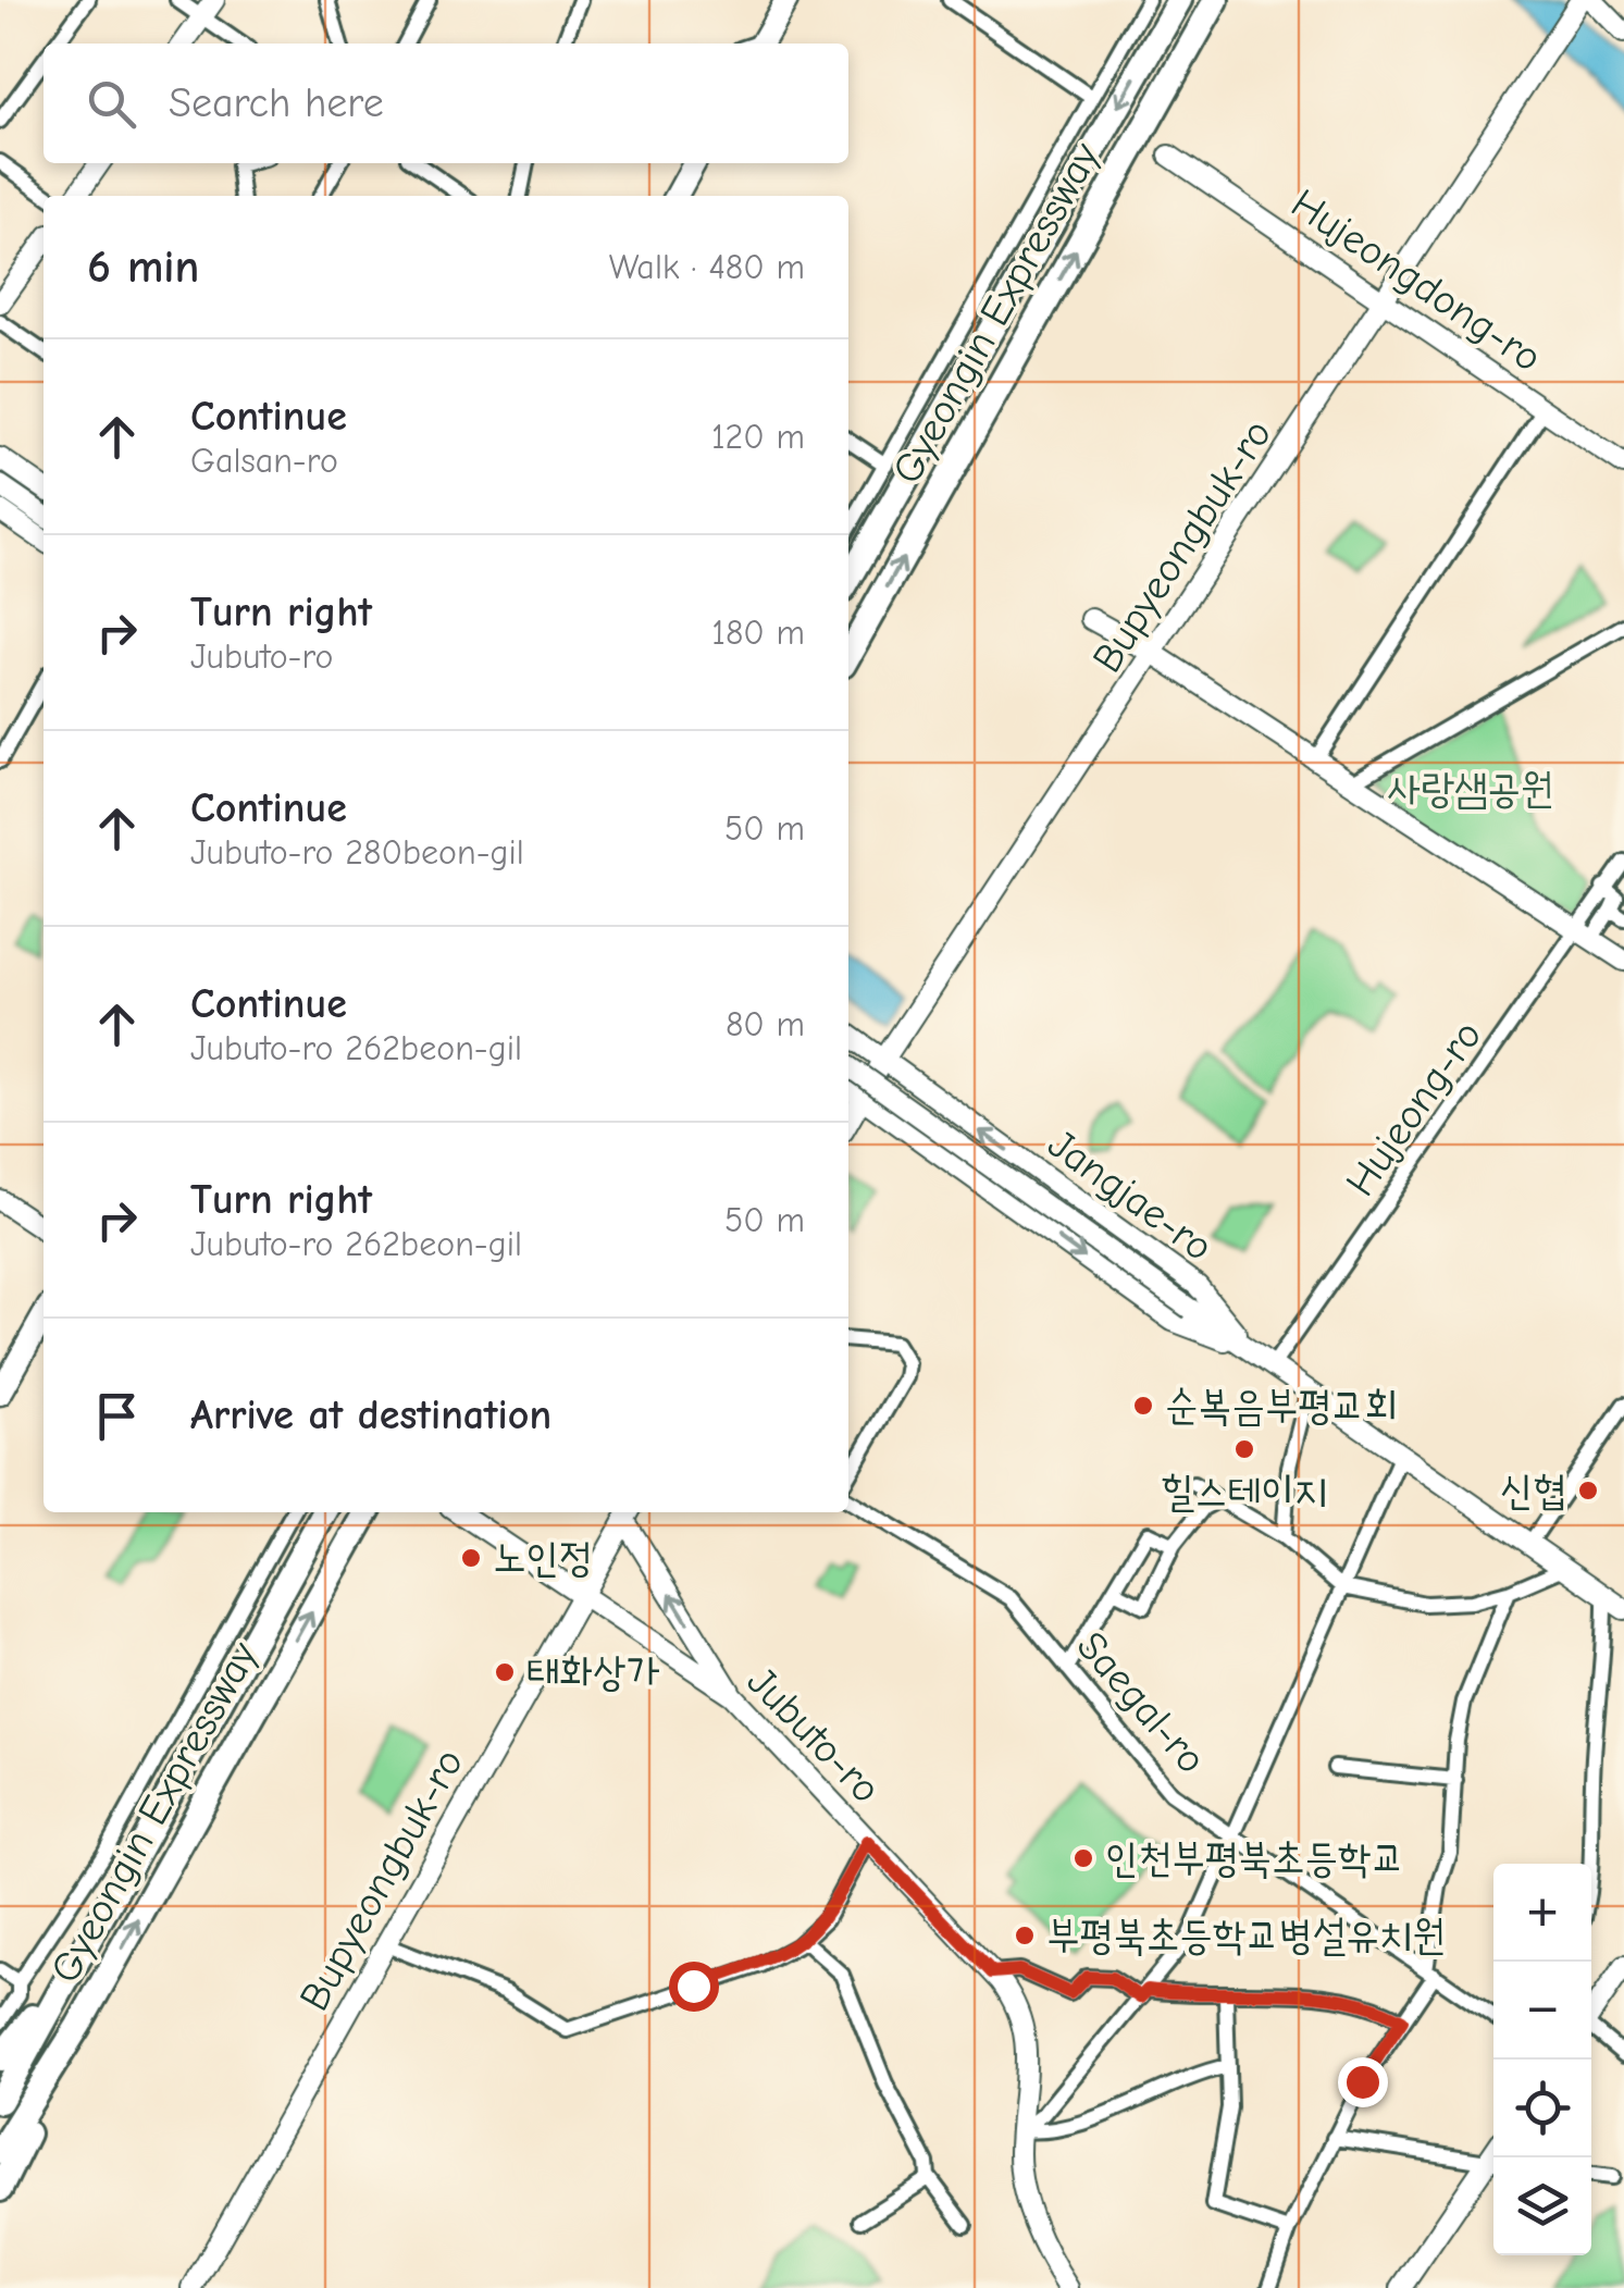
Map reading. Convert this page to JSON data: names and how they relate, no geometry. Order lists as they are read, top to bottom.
{
  "streets": {
    "highway": ["Gyeongin Expressway"],
    "street": [
      "Hujeongdong-ro",
      "Bupyeongbuk-ro",
      "Hujeong-ro",
      "Jangjae-ro",
      "Saegal-ro",
      "Jubuto-ro"
    ]
  },
  "crossings": [
    ["Hujeongdong-ro", "Bupyeongbuk-ro"],
    ["Bupyeongbuk-ro", "Jangjae-ro"],
    ["Bupyeongbuk-ro", "Jubuto-ro"]
  ],
  "parks": ["사랑샘공원"],
  "places": [
    "순복음부평교회",
    "힐스테이지",
    "신협",
    "노인정",
    "태화상가",
    "인천부평북초등학교",
    "부평북초등학교병설유치원"
  ],
  "page": {
    "search": "Search here",
    "heading": ["6 min", "Walk · 480 m"],
    "list": [
      ["Continue", "Galsan-ro", "120 m"],
      ["Turn right", "Jubuto-ro", "180 m"],
      ["Continue", "Jubuto-ro 280beon-gil", "50 m"],
      ["Continue", "Jubuto-ro 262beon-gil", "80 m"],
      ["Turn right", "Jubuto-ro 262beon-gil", "50 m"],
      "Arrive at destination"
    ],
    "map_buttons": ["+", "−"]
  }
}
